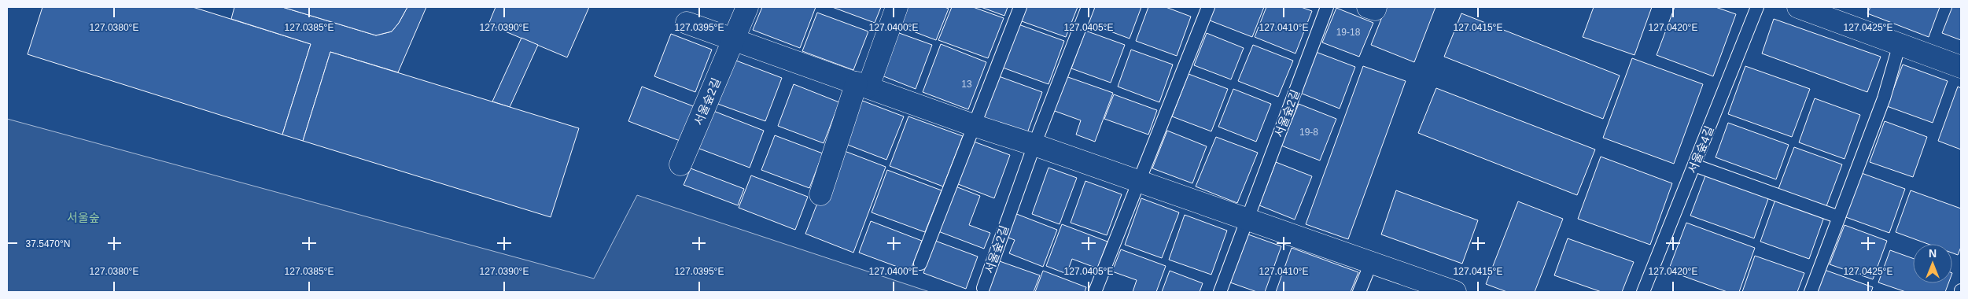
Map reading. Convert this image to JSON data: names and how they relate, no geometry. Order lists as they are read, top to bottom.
{
  "streets": {
    "street": ["서울숲2길"],
    "lane": ["서울숲4길"]
  },
  "parks": ["서울숲"],
  "house_numbers": ["19-18", "13", "19-8"],
  "north": "top",
  "coordinates": [
    "127.0380°E",
    "127.0385°E",
    "127.0390°E",
    "127.0395°E",
    "127.0400°E",
    "127.0405°E",
    "127.0410°E",
    "127.0415°E",
    "127.0420°E",
    "127.0425°E",
    "37.5470°N"
  ]
}
